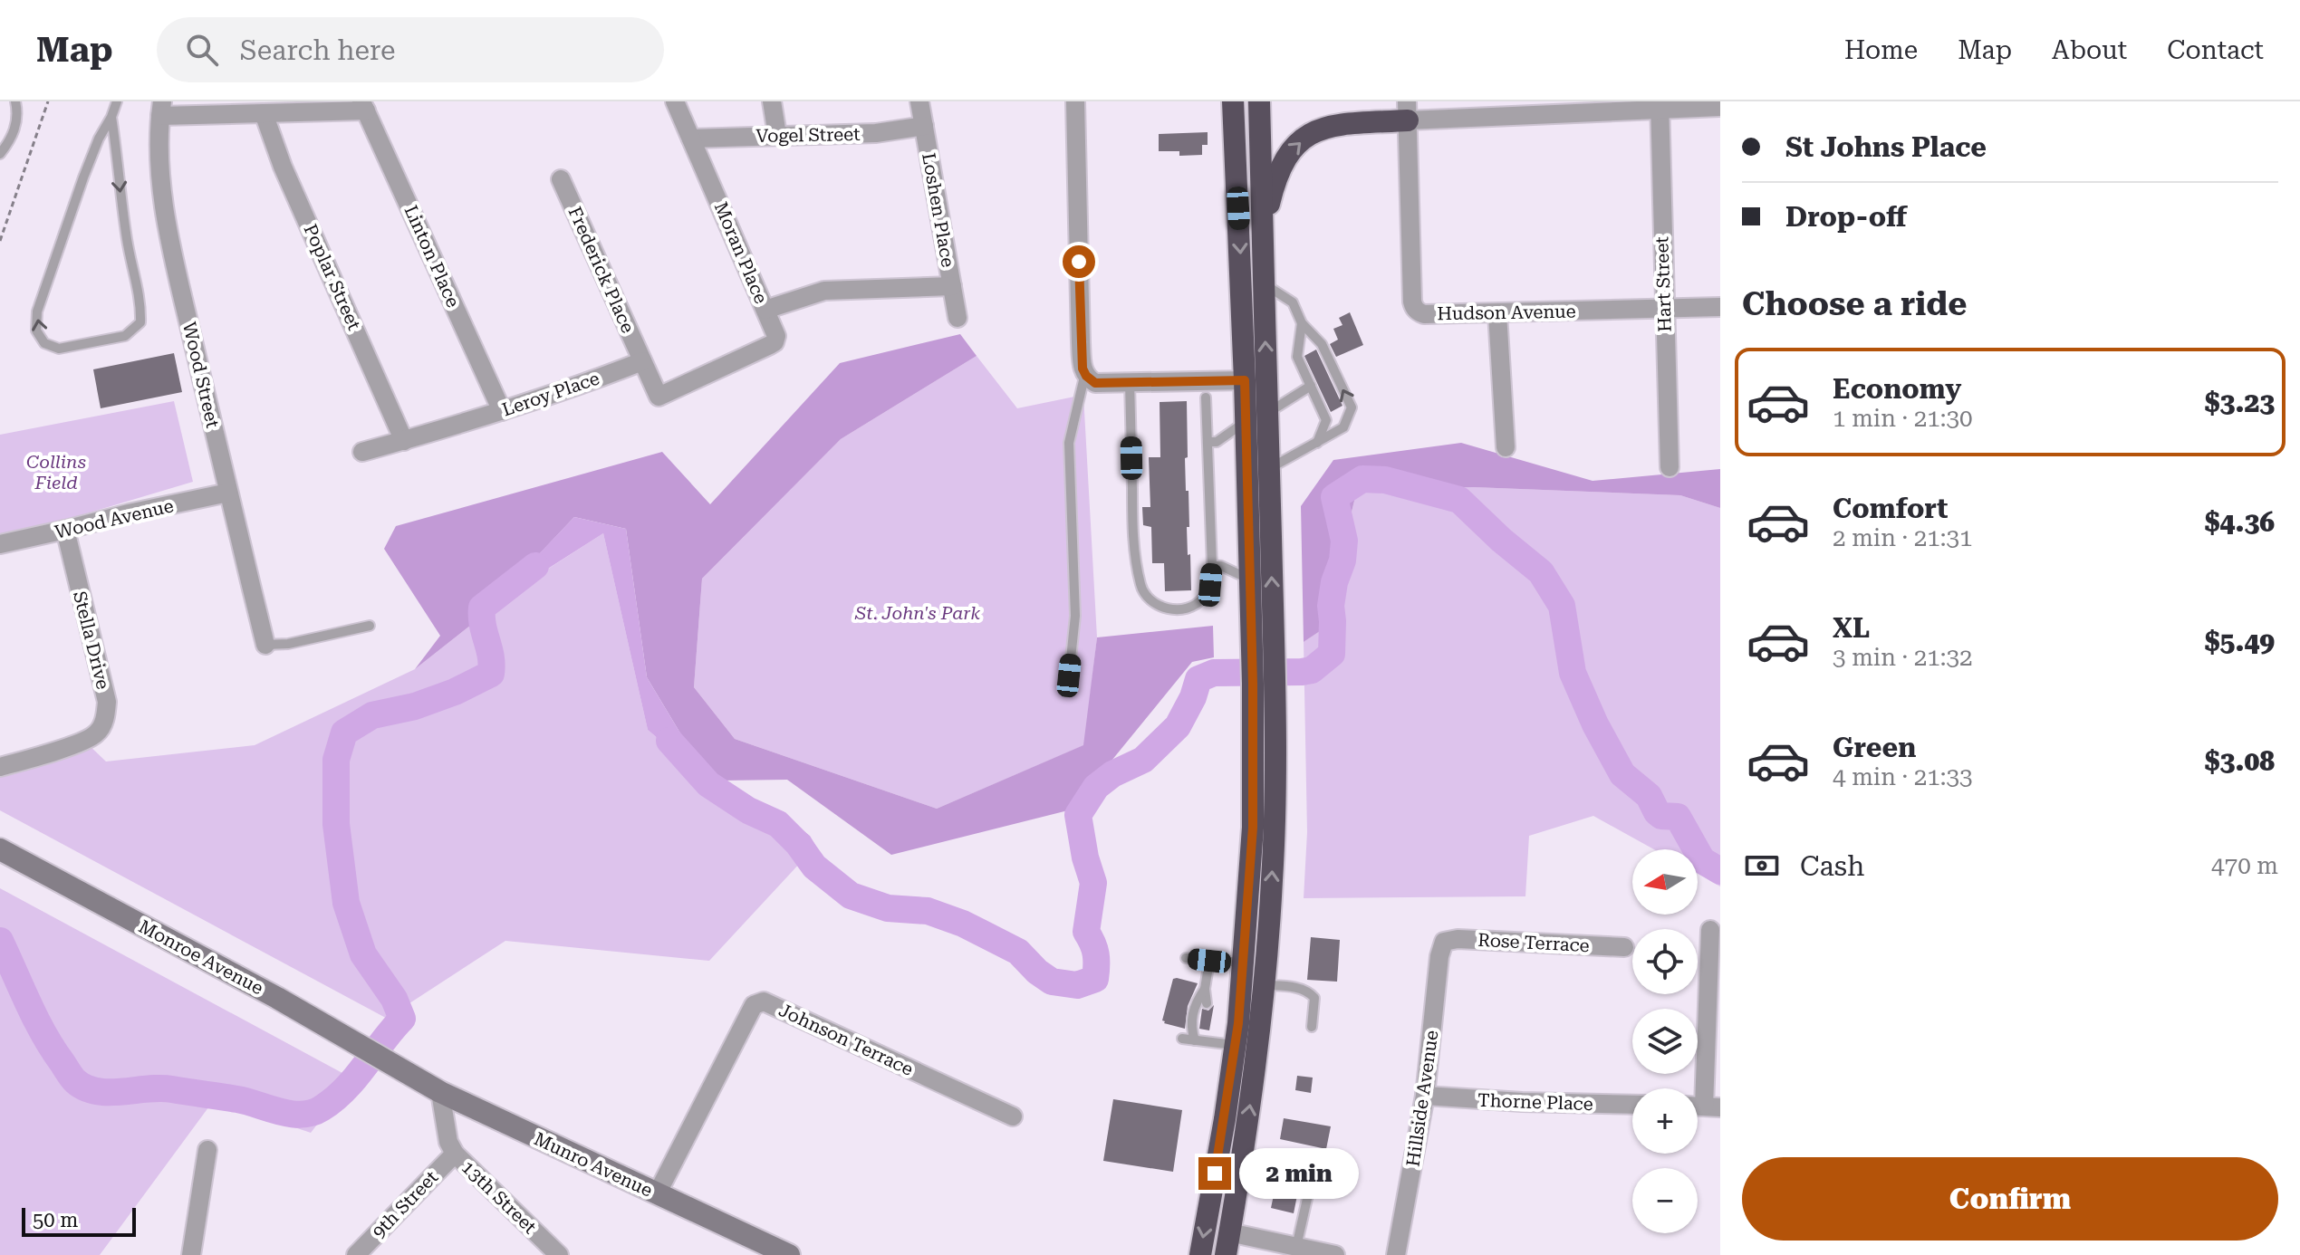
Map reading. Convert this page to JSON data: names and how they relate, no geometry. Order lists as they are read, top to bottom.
{
  "streets": {
    "street": [
      "Vogel Street",
      "Loshen Place",
      "Moran Place",
      "Linton Place",
      "Frederick Place",
      "Poplar Street",
      "Hart Street",
      "Hudson Avenue",
      "Wood Street",
      "Leroy Place",
      "Wood Avenue",
      "Stella Drive",
      "Rose Terrace",
      "Monroe Avenue",
      "Johnson Terrace",
      "Hillside Avenue",
      "Thorne Place",
      "Munro Avenue",
      "13th Street",
      "9th Street"
    ]
  },
  "crossings": [
    ["Vogel Street", "Loshen Place"],
    ["Vogel Street", "Moran Place"],
    ["Moran Place", "Frederick Place"],
    ["Moran Place", "Leroy Place"],
    ["Linton Place", "Leroy Place"],
    ["Frederick Place", "Leroy Place"],
    ["Poplar Street", "Leroy Place"],
    ["Hart Street", "Hudson Avenue"],
    ["Wood Street", "Wood Avenue"],
    ["Wood Avenue", "Stella Drive"],
    ["Rose Terrace", "Hillside Avenue"],
    ["Monroe Avenue", "Munro Avenue"],
    ["Johnson Terrace", "Munro Avenue"],
    ["Hillside Avenue", "Thorne Place"],
    ["Munro Avenue", "13th Street"],
    ["13th Street", "9th Street"]
  ],
  "parks": ["Collins Field", "St. John's Park"],
  "scale_bar": "50 m",
  "north": "left",
  "page": {
    "header": "Map",
    "search": "Search here",
    "nav": [
      "Home",
      "Map",
      "About",
      "Contact"
    ],
    "banner": ["St Johns Place", "Drop-off"],
    "heading": "Choose a ride",
    "list": [
      {
        "name": "Economy",
        "note": "1 min · 21:30",
        "value": "$3.23"
      },
      {
        "name": "Comfort",
        "note": "2 min · 21:31",
        "value": "$4.36"
      },
      {
        "name": "XL",
        "note": "3 min · 21:32",
        "value": "$5.49"
      },
      {
        "name": "Green",
        "note": "4 min · 21:33",
        "value": "$3.08"
      }
    ],
    "pay": ["Cash", "470 m"],
    "map_buttons": ["+", "−"],
    "buttons": "Confirm",
    "bubble": "2 min",
    "scale": "50 m"
  }
}
